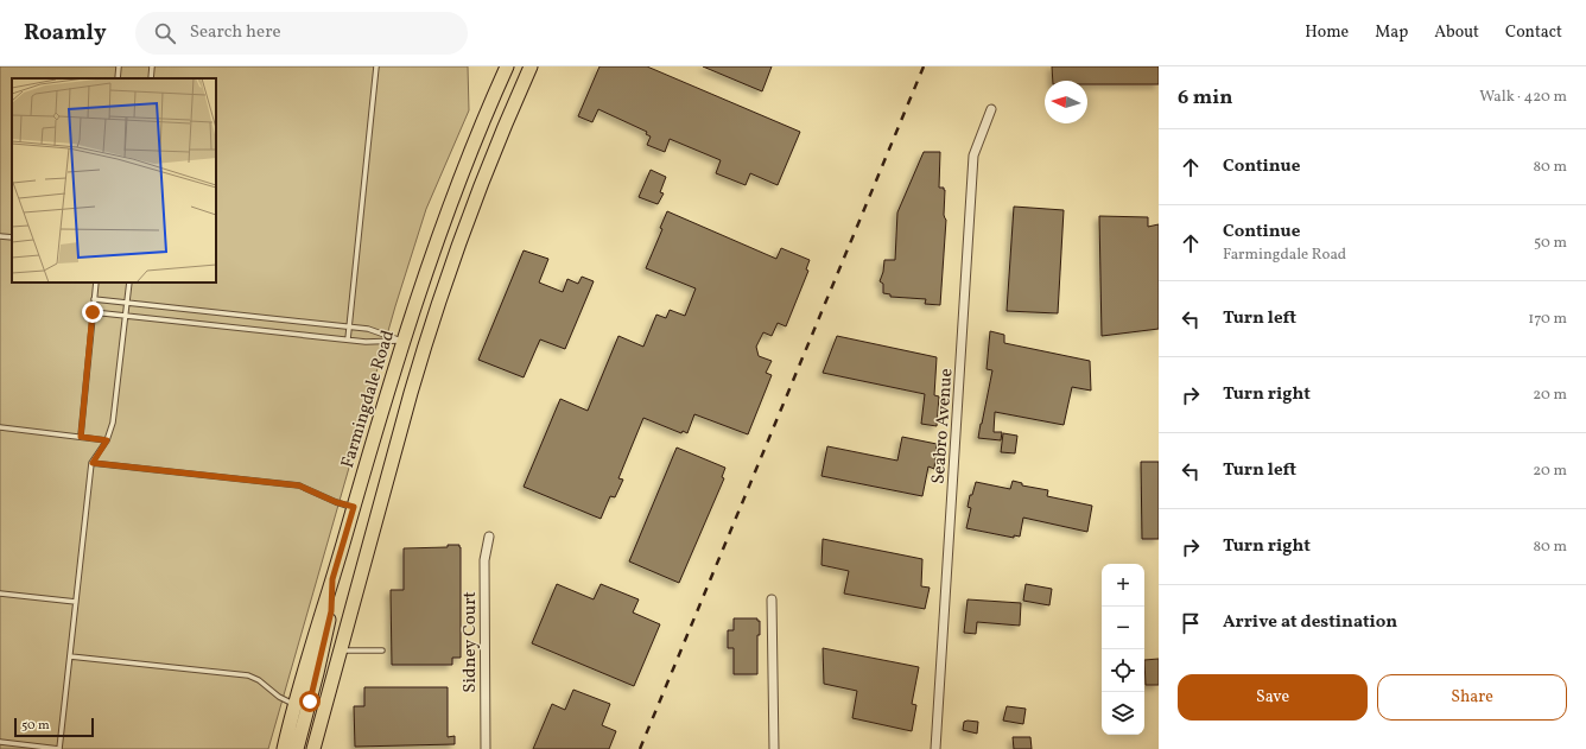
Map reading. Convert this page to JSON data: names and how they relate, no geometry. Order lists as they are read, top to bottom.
{
  "streets": {
    "main road": ["Farmingdale Road"],
    "street": ["Seabro Avenue", "Sidney Court"]
  },
  "scale_bar": "50 m",
  "north": "left",
  "page": {
    "header": "Roamly",
    "search": "Search here",
    "nav": [
      "Home",
      "Map",
      "About",
      "Contact"
    ],
    "heading": ["6 min", "Walk · 420 m"],
    "list": [
      ["Continue", "80 m"],
      ["Continue", "Farmingdale Road", "50 m"],
      ["Turn left", "170 m"],
      ["Turn right", "20 m"],
      ["Turn left", "20 m"],
      ["Turn right", "80 m"],
      "Arrive at destination"
    ],
    "map_buttons": ["+", "−"],
    "buttons": ["Save", "Share"],
    "scale": "50 m"
  }
}
